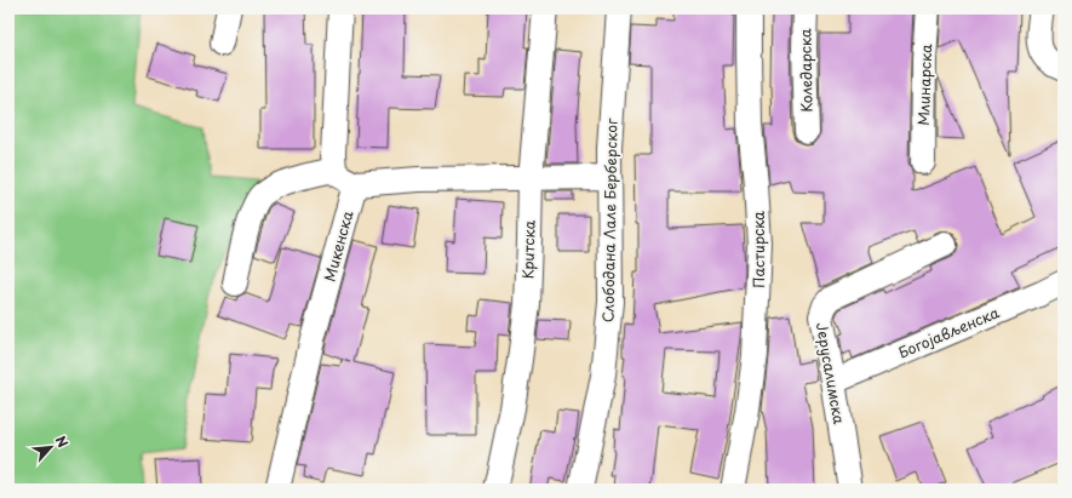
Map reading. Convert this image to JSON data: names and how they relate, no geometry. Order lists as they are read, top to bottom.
{
  "streets": {
    "street": [
      "Коледарска",
      "Млинарска",
      "Слободана Лале Берберског",
      "Микенска",
      "Критска",
      "Пастирска",
      "Богојављенска",
      "Јерусалимска"
    ]
  },
  "crossings": [
    ["Богојављенска", "Јерусалимска"]
  ],
  "north": "top right"
}
